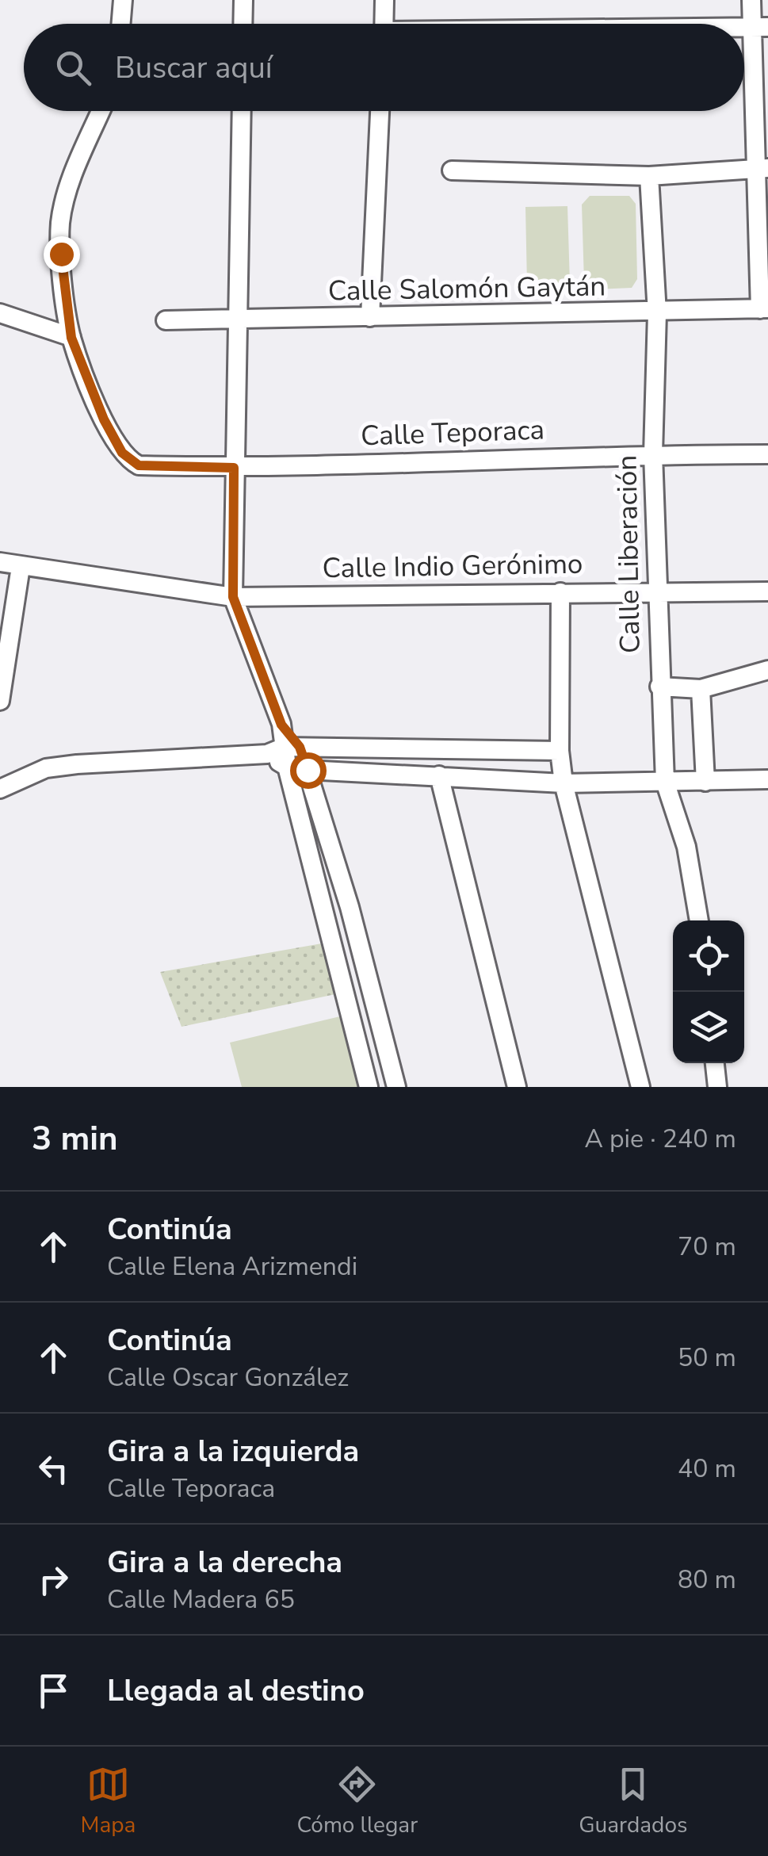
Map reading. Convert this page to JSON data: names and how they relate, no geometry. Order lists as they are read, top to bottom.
{
  "streets": {
    "street": [
      "Calle Salomón Gaytán",
      "Calle Teporaca",
      "Calle Liberación",
      "Calle Indio Gerónimo"
    ]
  },
  "crossings": [
    ["Calle Salomón Gaytán", "Calle Liberación"],
    ["Calle Teporaca", "Calle Liberación"],
    ["Calle Liberación", "Calle Indio Gerónimo"]
  ],
  "page": {
    "search": "Buscar aquí",
    "heading": ["3 min", "A pie · 240 m"],
    "list": [
      ["Continúa", "Calle Elena Arizmendi", "70 m"],
      ["Continúa", "Calle Oscar González", "50 m"],
      ["Gira a la izquierda", "Calle Teporaca", "40 m"],
      ["Gira a la derecha", "Calle Madera 65", "80 m"],
      "Llegada al destino"
    ],
    "nav": ["Mapa", "Cómo llegar", "Guardados"]
  }
}
